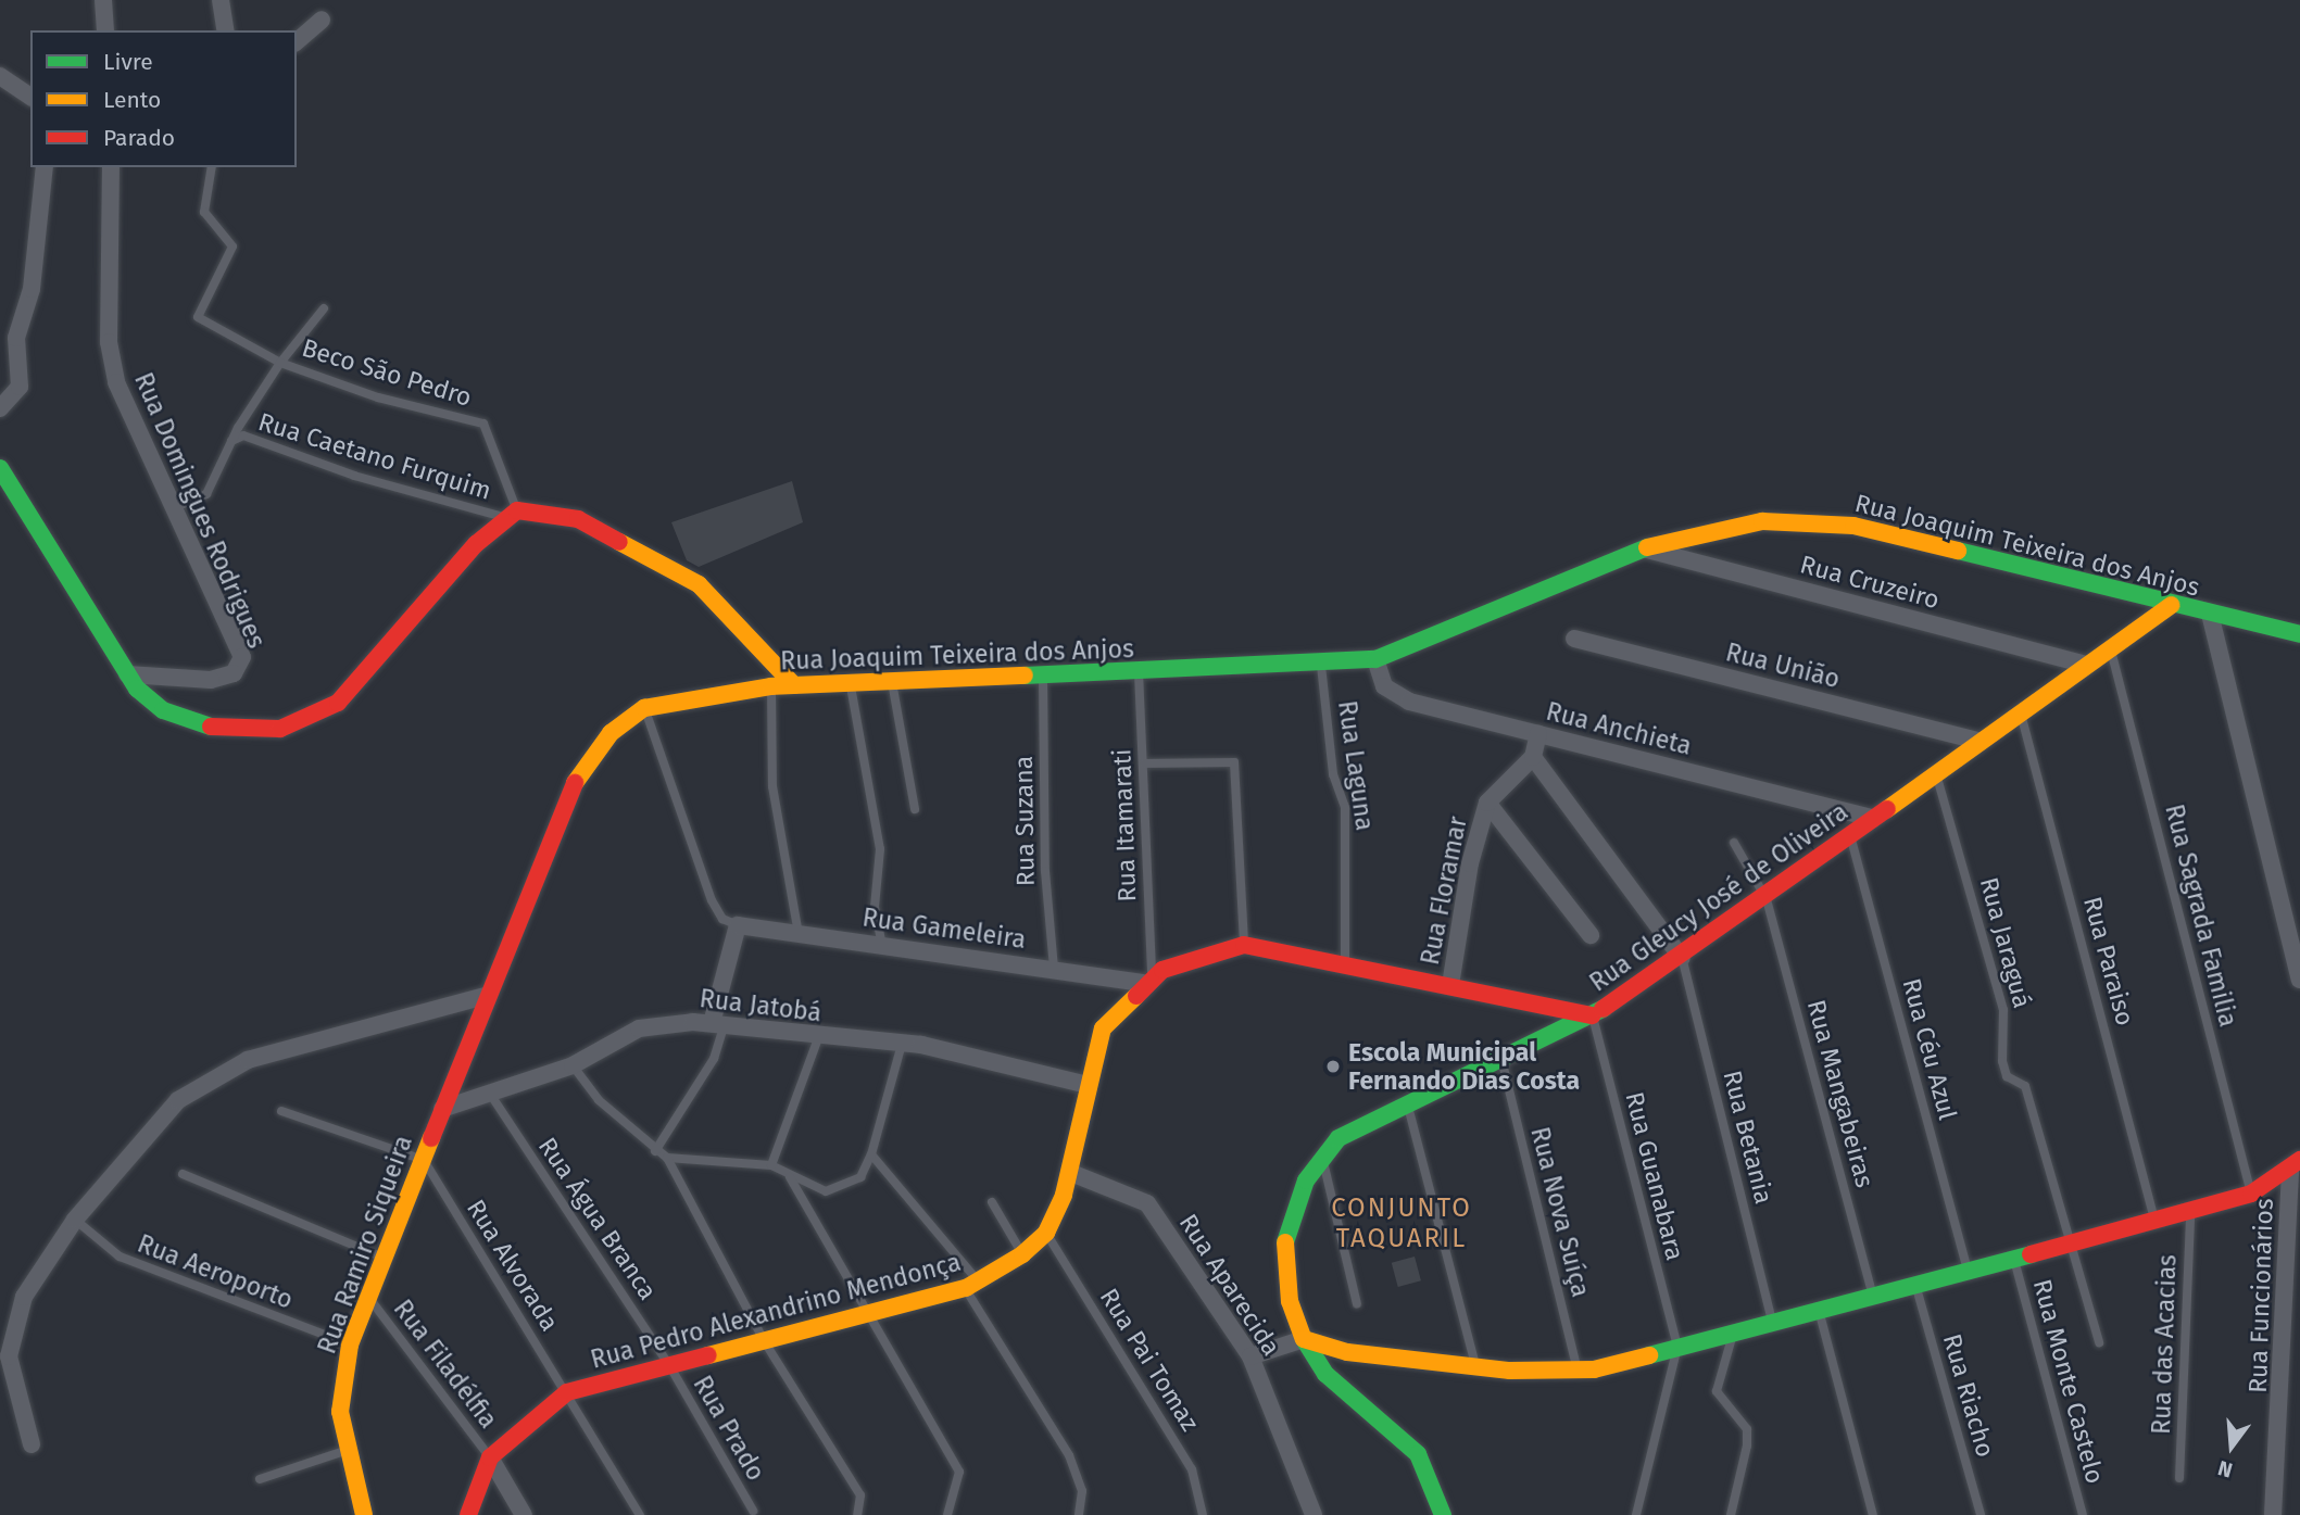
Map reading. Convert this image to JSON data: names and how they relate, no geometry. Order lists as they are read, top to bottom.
{
  "streets": {
    "street": [
      "Rua Domingues Rodrigues",
      "Rua Joaquim Teixeira dos Anjos",
      "Rua Cruzeiro",
      "Rua União",
      "Rua Anchieta",
      "Rua Floramar",
      "Rua Gleucy José de Oliveira",
      "Rua Gameleira",
      "Rua Jatobá",
      "Rua Ramiro Siqueira",
      "Rua Aparecida",
      "Rua Funcionários",
      "Rua Pedro Alexandrino Mendonça"
    ],
    "lane": [
      "Beco São Pedro",
      "Rua Caetano Furquim",
      "Rua Laguna",
      "Rua Suzana",
      "Rua Itamarati",
      "Rua Sagrada Familia",
      "Rua Jaraguá",
      "Rua Paraiso",
      "Rua Céu Azul",
      "Rua Mangabeiras",
      "Rua Betania",
      "Rua Guanabara",
      "Rua Nova Suíça",
      "Rua Água Branca",
      "Rua Alvorada",
      "Rua Aeroporto",
      "Rua das Acacias",
      "Rua Pai Tomaz",
      "Rua Filadélfia",
      "Rua Monte Castelo",
      "Rua Riacho",
      "Rua Prado"
    ]
  },
  "crossings": [
    ["Beco São Pedro", "Rua Caetano Furquim"],
    ["Beco São Pedro", "Rua Domingues Rodrigues"],
    ["Rua Joaquim Teixeira dos Anjos", "Rua Cruzeiro"],
    ["Rua Joaquim Teixeira dos Anjos", "Rua Anchieta"],
    ["Rua Joaquim Teixeira dos Anjos", "Rua Laguna"],
    ["Rua Joaquim Teixeira dos Anjos", "Rua Suzana"],
    ["Rua Joaquim Teixeira dos Anjos", "Rua Itamarati"],
    ["Rua Joaquim Teixeira dos Anjos", "Rua Gleucy José de Oliveira"],
    ["Rua Joaquim Teixeira dos Anjos", "Rua Ramiro Siqueira"],
    ["Rua Cruzeiro", "Rua Gleucy José de Oliveira"],
    ["Rua União", "Rua Gleucy José de Oliveira"],
    ["Rua Anchieta", "Rua Gleucy José de Oliveira"],
    ["Rua Laguna", "Rua Pedro Alexandrino Mendonça"],
    ["Rua Suzana", "Rua Gameleira"],
    ["Rua Itamarati", "Rua Gameleira"],
    ["Rua Itamarati", "Rua Pedro Alexandrino Mendonça"],
    ["Rua Floramar", "Rua Pedro Alexandrino Mendonça"],
    ["Rua Gleucy José de Oliveira", "Rua Sagrada Familia"],
    ["Rua Gleucy José de Oliveira", "Rua Jaraguá"],
    ["Rua Gleucy José de Oliveira", "Rua Paraiso"],
    ["Rua Gleucy José de Oliveira", "Rua Céu Azul"],
    ["Rua Gleucy José de Oliveira", "Rua Mangabeiras"],
    ["Rua Gleucy José de Oliveira", "Rua Betania"],
    ["Rua Gleucy José de Oliveira", "Rua Guanabara"],
    ["Rua Gleucy José de Oliveira", "Rua Nova Suíça"],
    ["Rua Gleucy José de Oliveira", "Rua Pedro Alexandrino Mendonça"],
    ["Rua Gameleira", "Rua Pedro Alexandrino Mendonça"],
    ["Rua Jatobá", "Rua Água Branca"],
    ["Rua Jatobá", "Rua Ramiro Siqueira"],
    ["Rua Jatobá", "Rua Pedro Alexandrino Mendonça"],
    ["Rua Guanabara", "Rua Pedro Alexandrino Mendonça"],
    ["Rua Água Branca", "Rua Pedro Alexandrino Mendonça"],
    ["Rua Água Branca", "Rua Prado"],
    ["Rua Ramiro Siqueira", "Rua Alvorada"],
    ["Rua Ramiro Siqueira", "Rua Aeroporto"],
    ["Rua Ramiro Siqueira", "Rua Filadélfia"],
    ["Rua Alvorada", "Rua Pedro Alexandrino Mendonça"],
    ["Rua Aparecida", "Rua Pedro Alexandrino Mendonça"],
    ["Rua Pedro Alexandrino Mendonça", "Rua Pai Tomaz"],
    ["Rua Pedro Alexandrino Mendonça", "Rua Filadélfia"],
    ["Rua Pedro Alexandrino Mendonça", "Rua Prado"]
  ],
  "districts": ["CONJUNTO TAQUARIL"],
  "places": ["Escola Municipal Fernando Dias Costa"],
  "legend": ["Livre", "Lento", "Parado"],
  "north": "bottom"
}
